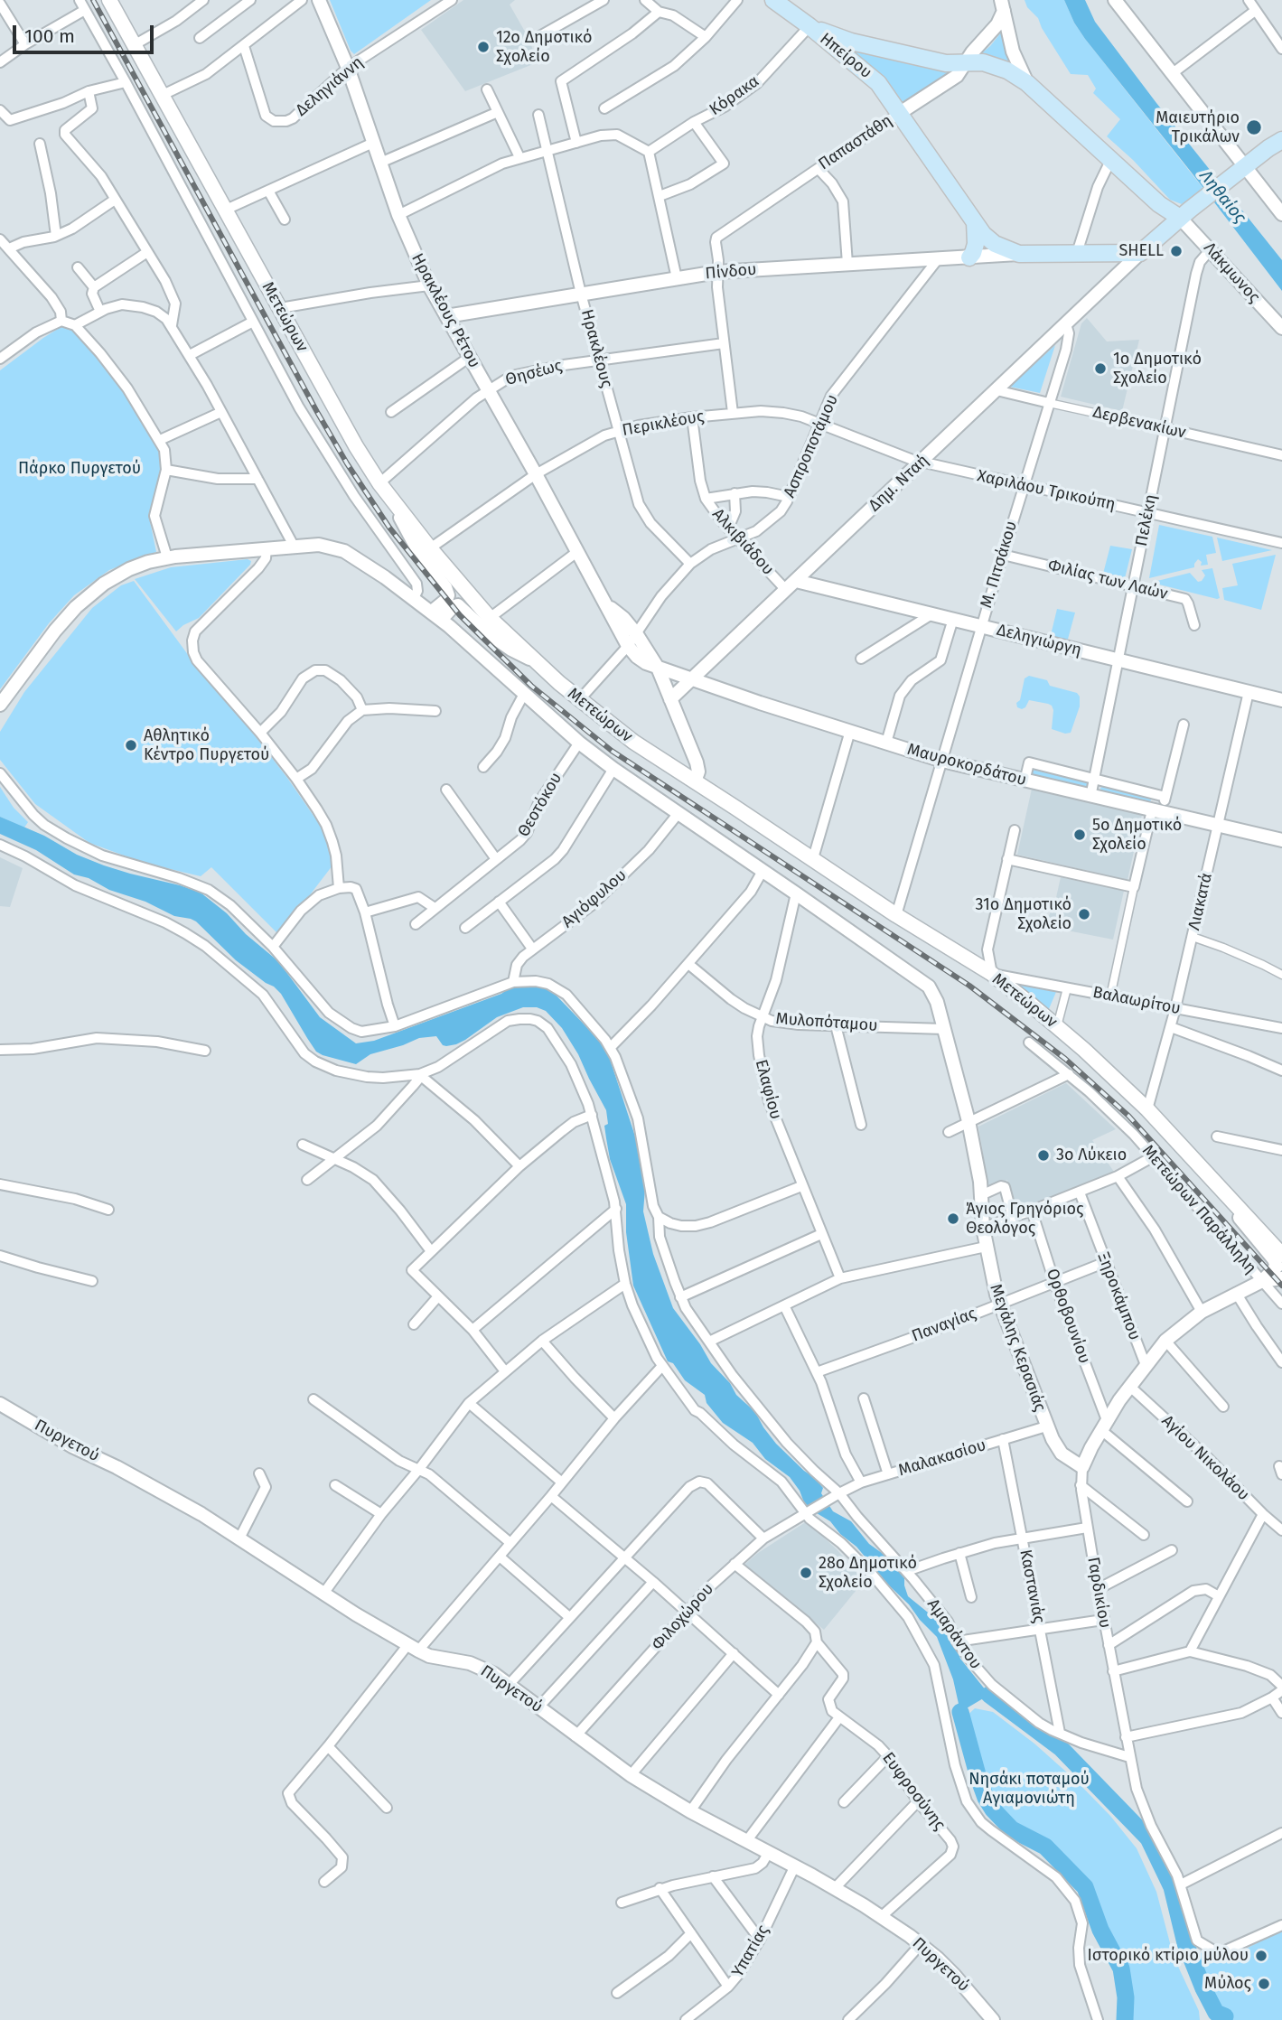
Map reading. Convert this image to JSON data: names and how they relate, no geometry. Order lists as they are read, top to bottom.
{
  "streets": {
    "main road": ["Ηπείρου", "Μετεώρων"],
    "street": [
      "Δεληγιάννη",
      "Κόρακα",
      "Παπαστάθη",
      "Πίνδου",
      "Λάκμωνος",
      "Ηρακλέους Ρέτου",
      "Ηρακλέους",
      "Θησέως",
      "Δερβενακίων",
      "Περικλέους",
      "Ασπροποτάμου",
      "Δημ. Νταή",
      "Χαριλάου Τρικούπη",
      "Πελέκη",
      "Αλκιβιάδου",
      "Μ. Πιτσάκου",
      "Φιλίας των Λαών",
      "Δεληγιώργη",
      "Μαυροκορδάτου",
      "Θεοτόκου",
      "Αγιόφυλου",
      "Λιακατά",
      "Βαλαωρίτου",
      "Μυλοπόταμου",
      "Ελαφίου",
      "Μετεώρων Παράλληλη",
      "Ξηροκάμπου",
      "Ορθοβουνίου",
      "Παναγίας",
      "Μεγάλης Κερασιάς",
      "Πυργετού",
      "Μαλακασίου",
      "Αγίου Νικολάου",
      "Καστανιάς",
      "Γαρδικίου",
      "Φιλοχώρου",
      "Αμαράντου",
      "Ευφροσύνης",
      "Υπατίας"
    ]
  },
  "crossings": [
    ["Ηπείρου", "Κόρακα"],
    ["Ηπείρου", "Παπαστάθη"],
    ["Ηπείρου", "Πίνδου"],
    ["Ηπείρου", "Λάκμωνος"],
    ["Ηπείρου", "Δημ. Νταή"],
    ["Δεληγιάννη", "Ηρακλέους Ρέτου"],
    ["Παπαστάθη", "Πίνδου"],
    ["Πίνδου", "Ηρακλέους Ρέτου"],
    ["Πίνδου", "Ηρακλέους"],
    ["Πίνδου", "Ασπροποτάμου"],
    ["Λάκμωνος", "Πελέκη"],
    ["Ηρακλέους Ρέτου", "Θησέως"],
    ["Ηρακλέους Ρέτου", "Περικλέους"],
    ["Ηρακλέους Ρέτου", "Μαυροκορδάτου"],
    ["Μετεώρων", "Θησέως"],
    ["Μετεώρων", "Περικλέους"],
    ["Μετεώρων", "Ασπροποτάμου"],
    ["Μετεώρων", "Μ. Πιτσάκου"],
    ["Μετεώρων", "Λιακατά"],
    ["Μετεώρων", "Βαλαωρίτου"],
    ["Ηρακλέους", "Θησέως"],
    ["Ηρακλέους", "Περικλέους"],
    ["Ηρακλέους", "Ασπροποτάμου"],
    ["Δερβενακίων", "Δημ. Νταή"],
    ["Δερβενακίων", "Πελέκη"],
    ["Δερβενακίων", "Μ. Πιτσάκου"],
    ["Περικλέους", "Ασπροποτάμου"],
    ["Περικλέους", "Δημ. Νταή"],
    ["Περικλέους", "Χαριλάου Τρικούπη"],
    ["Περικλέους", "Αλκιβιάδου"],
    ["Ασπροποτάμου", "Αλκιβιάδου"],
    ["Ασπροποτάμου", "Μαυροκορδάτου"],
    ["Δημ. Νταή", "Χαριλάου Τρικούπη"],
    ["Δημ. Νταή", "Αλκιβιάδου"],
    ["Δημ. Νταή", "Μ. Πιτσάκου"],
    ["Δημ. Νταή", "Δεληγιώργη"],
    ["Δημ. Νταή", "Μαυροκορδάτου"],
    ["Χαριλάου Τρικούπη", "Πελέκη"],
    ["Χαριλάου Τρικούπη", "Μ. Πιτσάκου"],
    ["Πελέκη", "Φιλίας των Λαών"],
    ["Πελέκη", "Δεληγιώργη"],
    ["Πελέκη", "Μαυροκορδάτου"],
    ["Αλκιβιάδου", "Δεληγιώργη"],
    ["Μ. Πιτσάκου", "Φιλίας των Λαών"],
    ["Μ. Πιτσάκου", "Δεληγιώργη"],
    ["Μ. Πιτσάκου", "Μαυροκορδάτου"],
    ["Δεληγιώργη", "Λιακατά"],
    ["Μαυροκορδάτου", "Λιακατά"],
    ["Θεοτόκου", "Μεγάλης Κερασιάς"],
    ["Αγιόφυλου", "Μεγάλης Κερασιάς"],
    ["Αγιόφυλου", "Αμαράντου"],
    ["Λιακατά", "Βαλαωρίτου"],
    ["Μυλοπόταμου", "Ελαφίου"],
    ["Μυλοπόταμου", "Μεγάλης Κερασιάς"],
    ["Ελαφίου", "Μεγάλης Κερασιάς"],
    ["Μετεώρων Παράλληλη", "Γαρδικίου"],
    ["Ξηροκάμπου", "Παναγίας"],
    ["Ξηροκάμπου", "Γαρδικίου"],
    ["Ορθοβουνίου", "Παναγίας"],
    ["Ορθοβουνίου", "Γαρδικίου"],
    ["Παναγίας", "Μεγάλης Κερασιάς"],
    ["Μεγάλης Κερασιάς", "Μαλακασίου"],
    ["Μεγάλης Κερασιάς", "Γαρδικίου"],
    ["Πυργετού", "Φιλοχώρου"],
    ["Πυργετού", "Ευφροσύνης"],
    ["Πυργετού", "Υπατίας"],
    ["Μαλακασίου", "Καστανιάς"],
    ["Μαλακασίου", "Φιλοχώρου"],
    ["Μαλακασίου", "Αμαράντου"],
    ["Αγίου Νικολάου", "Γαρδικίου"],
    ["Καστανιάς", "Αμαράντου"],
    ["Γαρδικίου", "Αμαράντου"]
  ],
  "water": ["Ληθαίος"],
  "parks": ["Πάρκο Πυργετού", "Νησάκι ποταμού Αγιαμονιώτη"],
  "places": [
    "12ο Δημοτικό Σχολείο",
    "Μαιευτήριο Τρικάλων",
    "SHELL",
    "1ο Δημοτικό Σχολείο",
    "Αθλητικό Κέντρο Πυργετού",
    "5ο Δημοτικό Σχολείο",
    "31ο Δημοτικό Σχολείο",
    "3ο Λύκειο",
    "Άγιος Γρηγόριος Θεολόγος",
    "28ο Δημοτικό Σχολείο",
    "Ιστορικό κτίριο μύλου",
    "Μύλος"
  ],
  "scale_bar": "100 m"
}
